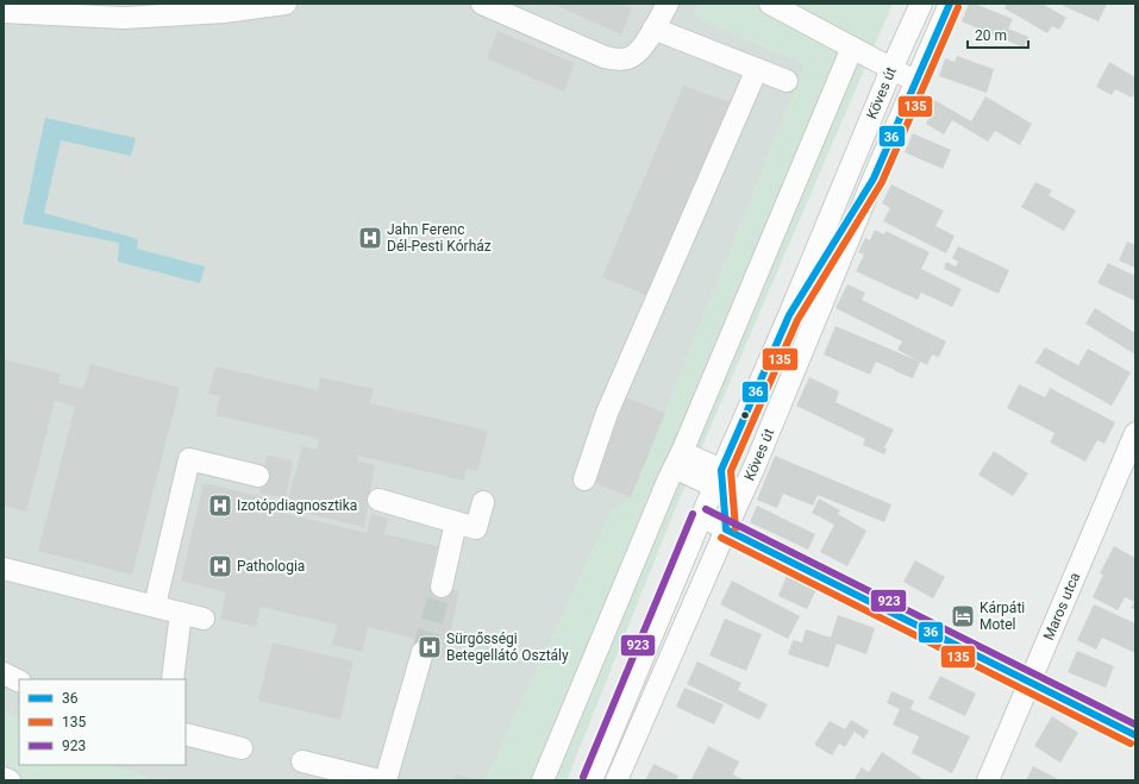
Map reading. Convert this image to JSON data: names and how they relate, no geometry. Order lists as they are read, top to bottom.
{
  "streets": {
    "street": ["Köves út", "Maros utca"]
  },
  "places": {
    "hospital": [
      "Jahn Ferenc Dél-Pesti Kórház",
      "Izotópdiagnosztika",
      "Pathologia",
      "Sürgősségi Betegellátó Osztály"
    ],
    "hotel": ["Kárpáti Motel"]
  },
  "lines": ["transit line 36", "transit line 135", "transit line 923"],
  "legend": ["36", "135", "923"],
  "scale_bar": "20 m"
}
